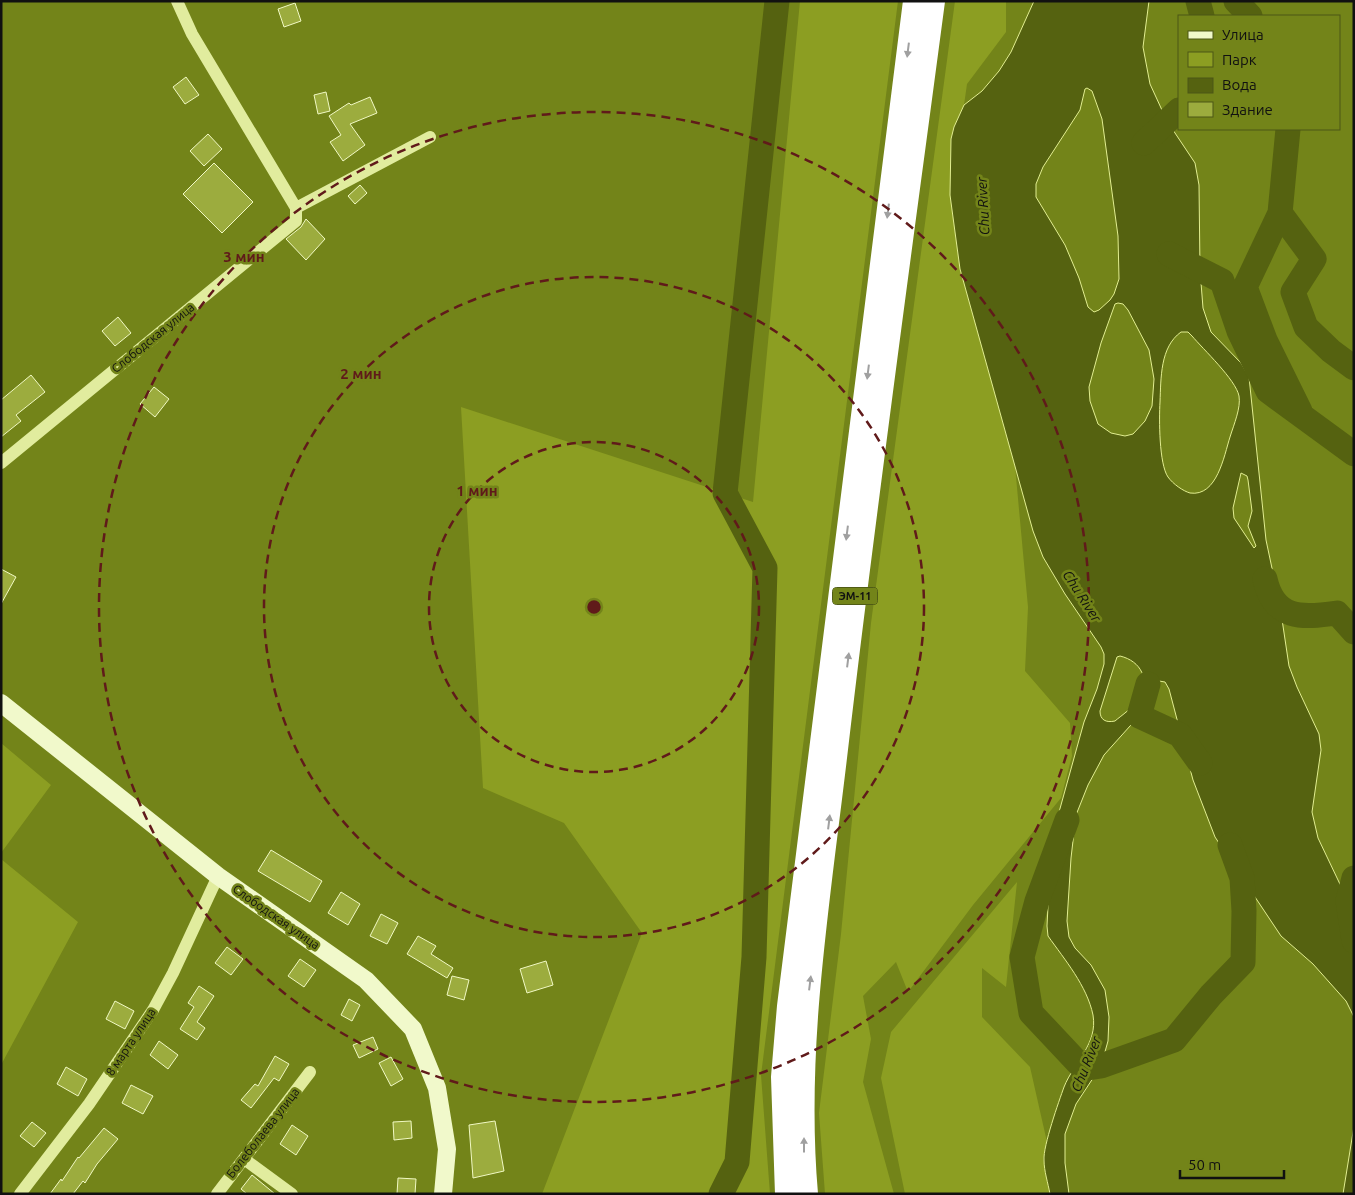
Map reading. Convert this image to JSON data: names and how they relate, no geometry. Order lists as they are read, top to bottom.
{
  "streets": {
    "highway": ["ЭМ-11"],
    "street": ["Слободская улица", "8 марта улица", "Болеболаева улица"]
  },
  "crossings": [
    ["Слободская улица", "8 марта улица"]
  ],
  "water": ["Chu River"],
  "legend": [
    "Улица",
    "Парк",
    "Вода",
    "Здание"
  ],
  "scale_bar": "50 m",
  "rings": ["3 мин", "2 мин", "1 мин"]
}
